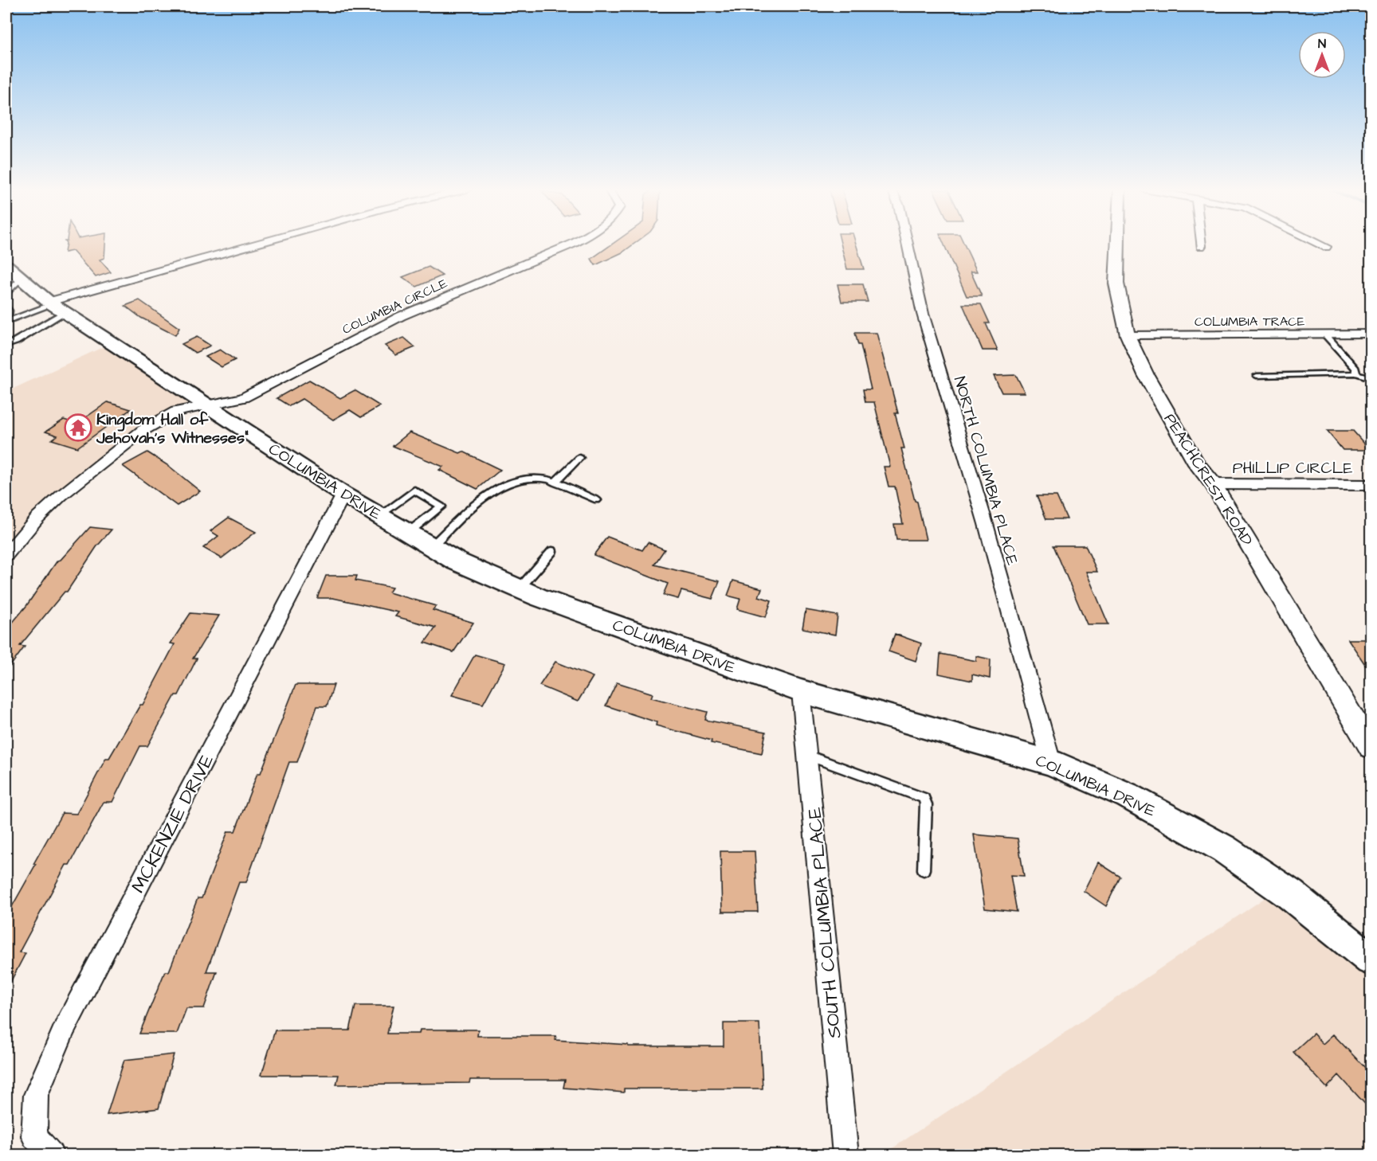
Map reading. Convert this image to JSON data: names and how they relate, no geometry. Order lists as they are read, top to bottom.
{
  "streets": {
    "main road": ["COLUMBIA DRIVE"],
    "street": [
      "COLUMBIA CIRCLE",
      "COLUMBIA TRACE",
      "PHILLIP CIRCLE",
      "NORTH COLUMBIA PLACE",
      "PEACHCREST ROAD",
      "MCKENZIE DRIVE",
      "SOUTH COLUMBIA PLACE"
    ]
  },
  "crossings": [
    ["COLUMBIA CIRCLE", "COLUMBIA DRIVE"],
    ["COLUMBIA TRACE", "PEACHCREST ROAD"],
    ["PHILLIP CIRCLE", "PEACHCREST ROAD"],
    ["NORTH COLUMBIA PLACE", "COLUMBIA DRIVE"],
    ["COLUMBIA DRIVE", "MCKENZIE DRIVE"],
    ["COLUMBIA DRIVE", "SOUTH COLUMBIA PLACE"]
  ],
  "places": {
    "temple": ["Kingdom Hall of Jehovah’s Witnesses”"]
  },
  "north": "top"
}
